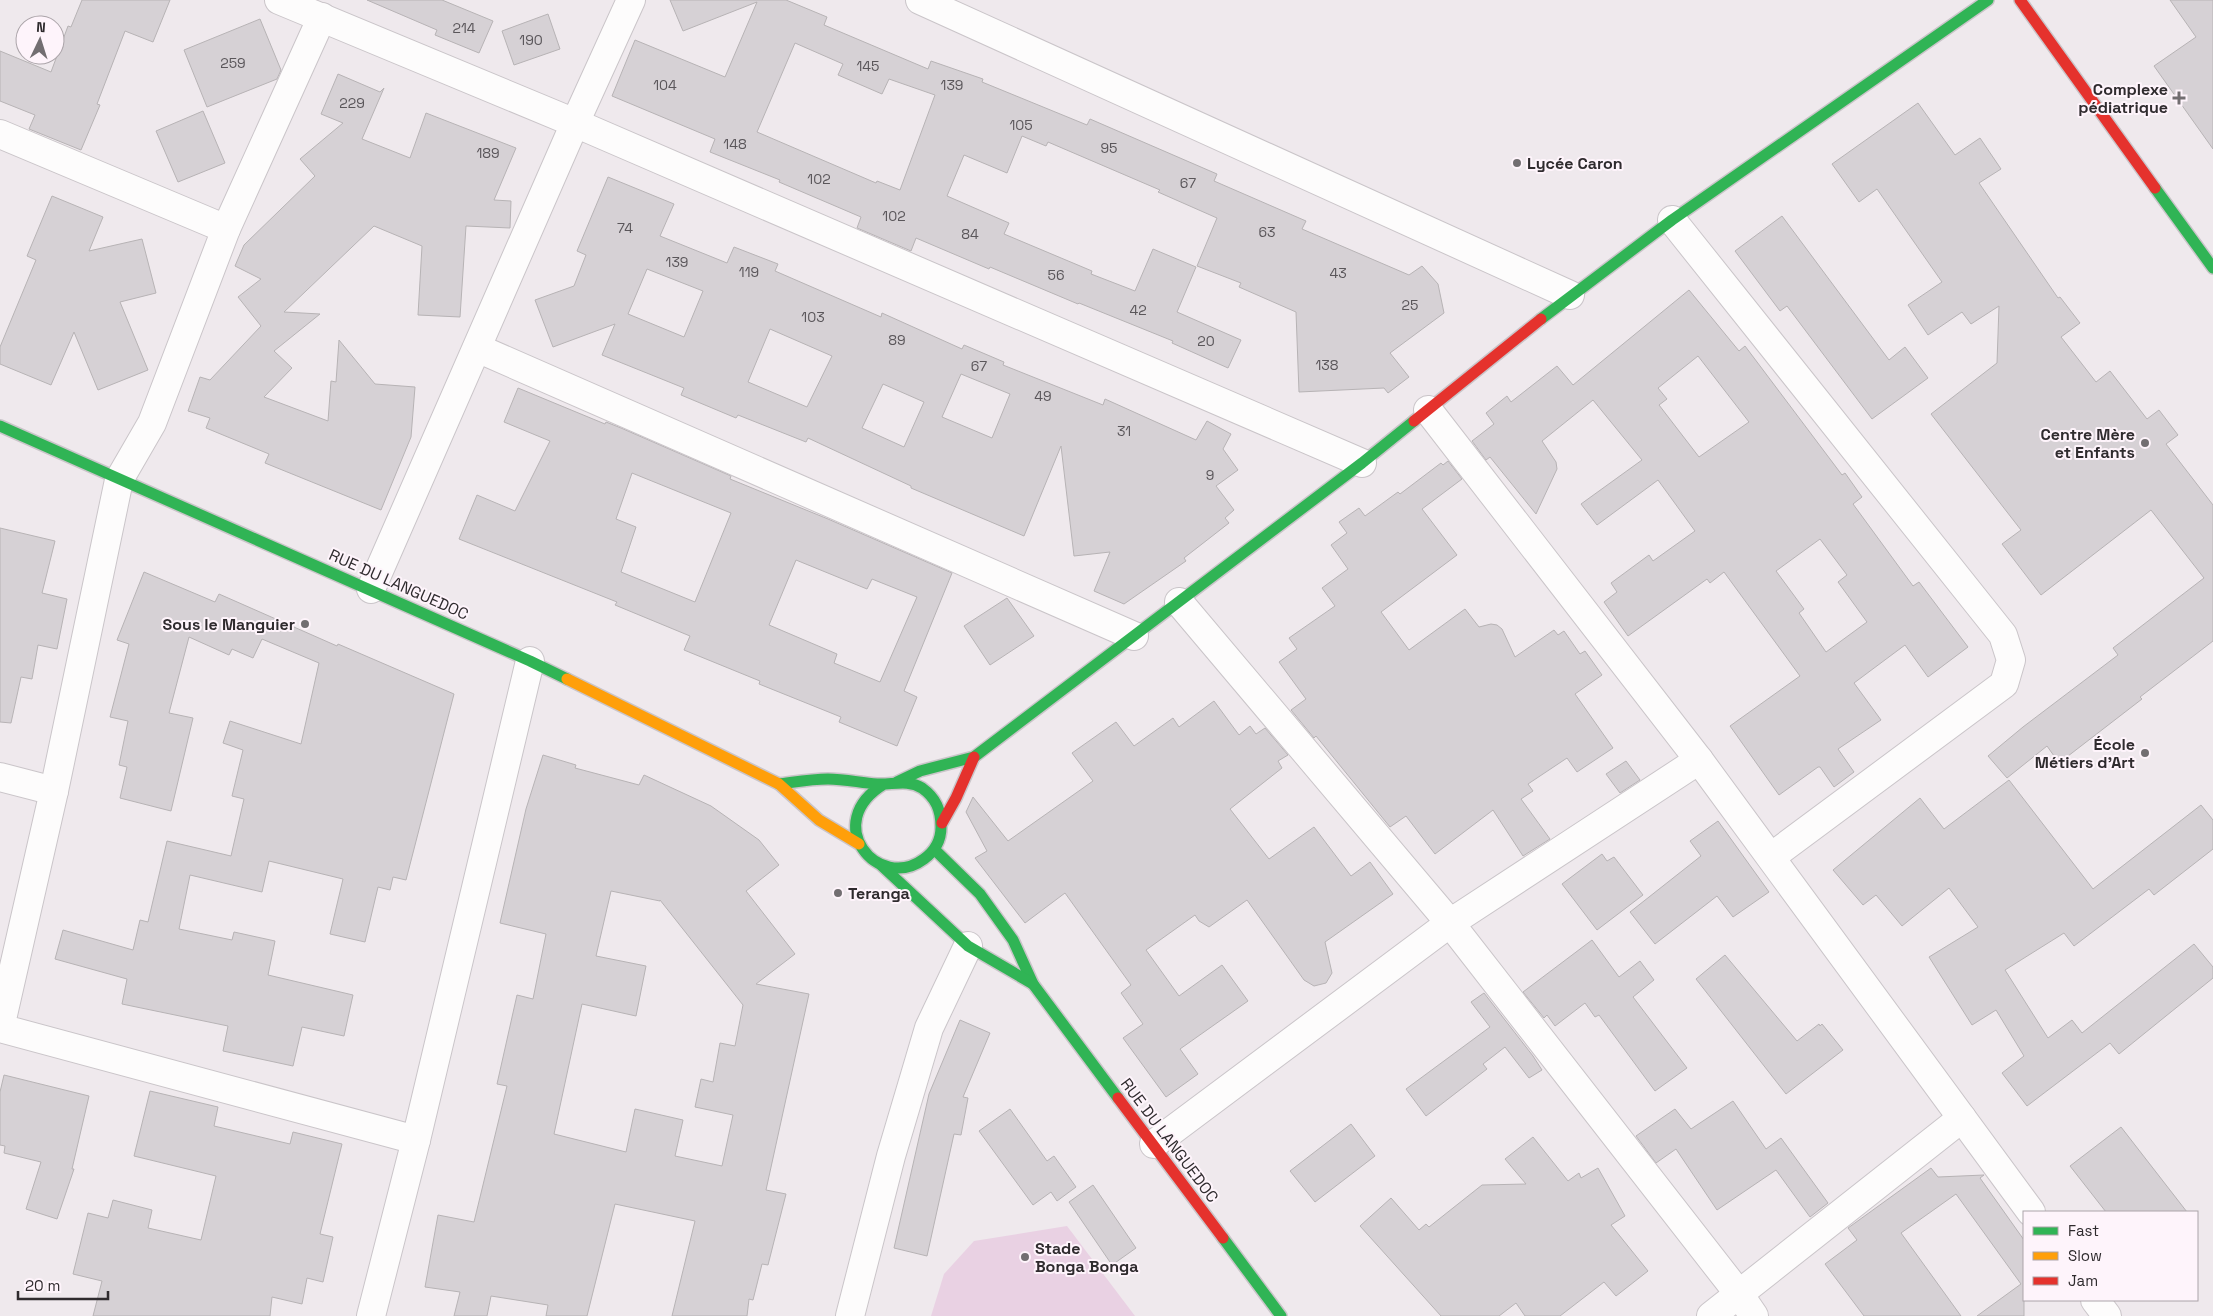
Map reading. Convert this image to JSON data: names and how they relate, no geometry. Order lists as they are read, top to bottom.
{
  "streets": {
    "main road": ["RUE DU LANGUEDOC"]
  },
  "places": {
    "health": ["Complexe pédiatrique"],
    "other": [
      "Lycée Caron",
      "Centre Mère et Enfants",
      "Sous le Manguier",
      "École Métiers d'Art",
      "Teranga",
      "Stade Bonga Bonga"
    ]
  },
  "house_numbers": [
    "214",
    "190",
    "259",
    "145",
    "104",
    "139",
    "229",
    "105",
    "148",
    "95",
    "189",
    "102",
    "67",
    "102",
    "74",
    "63",
    "84",
    "139",
    "119",
    "43",
    "56",
    "25",
    "42",
    "103",
    "89",
    "20",
    "138",
    "67",
    "49",
    "31",
    "9"
  ],
  "legend": ["Fast", "Slow", "Jam"],
  "scale_bar": "20 m",
  "north": "top"
}
